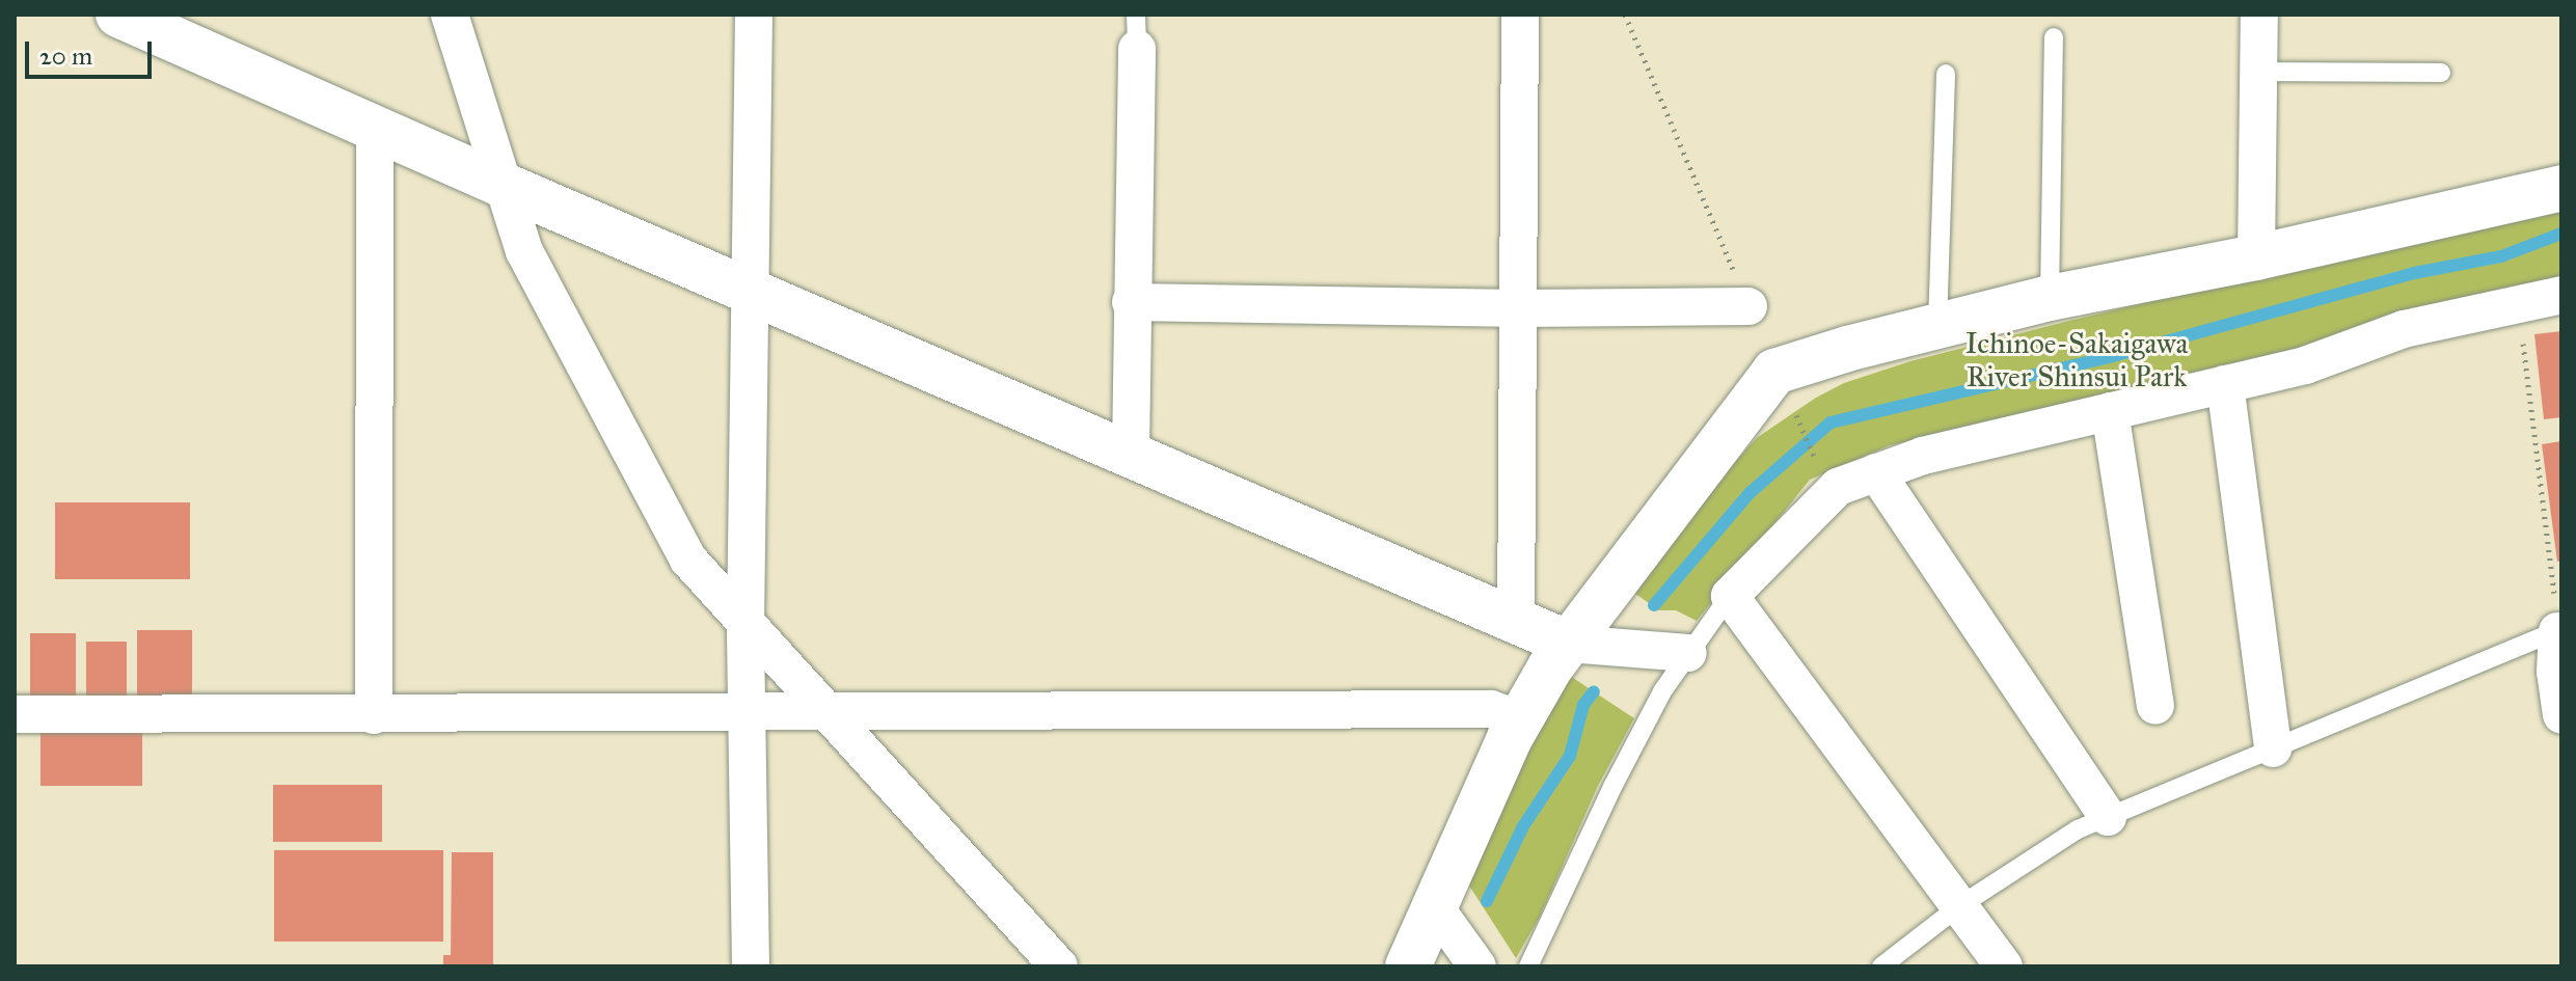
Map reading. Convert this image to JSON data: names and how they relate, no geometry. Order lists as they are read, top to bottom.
{
  "parks": ["Ichinoe-Sakaigawa River Shinsui Park"],
  "scale_bar": "20 m"
}
